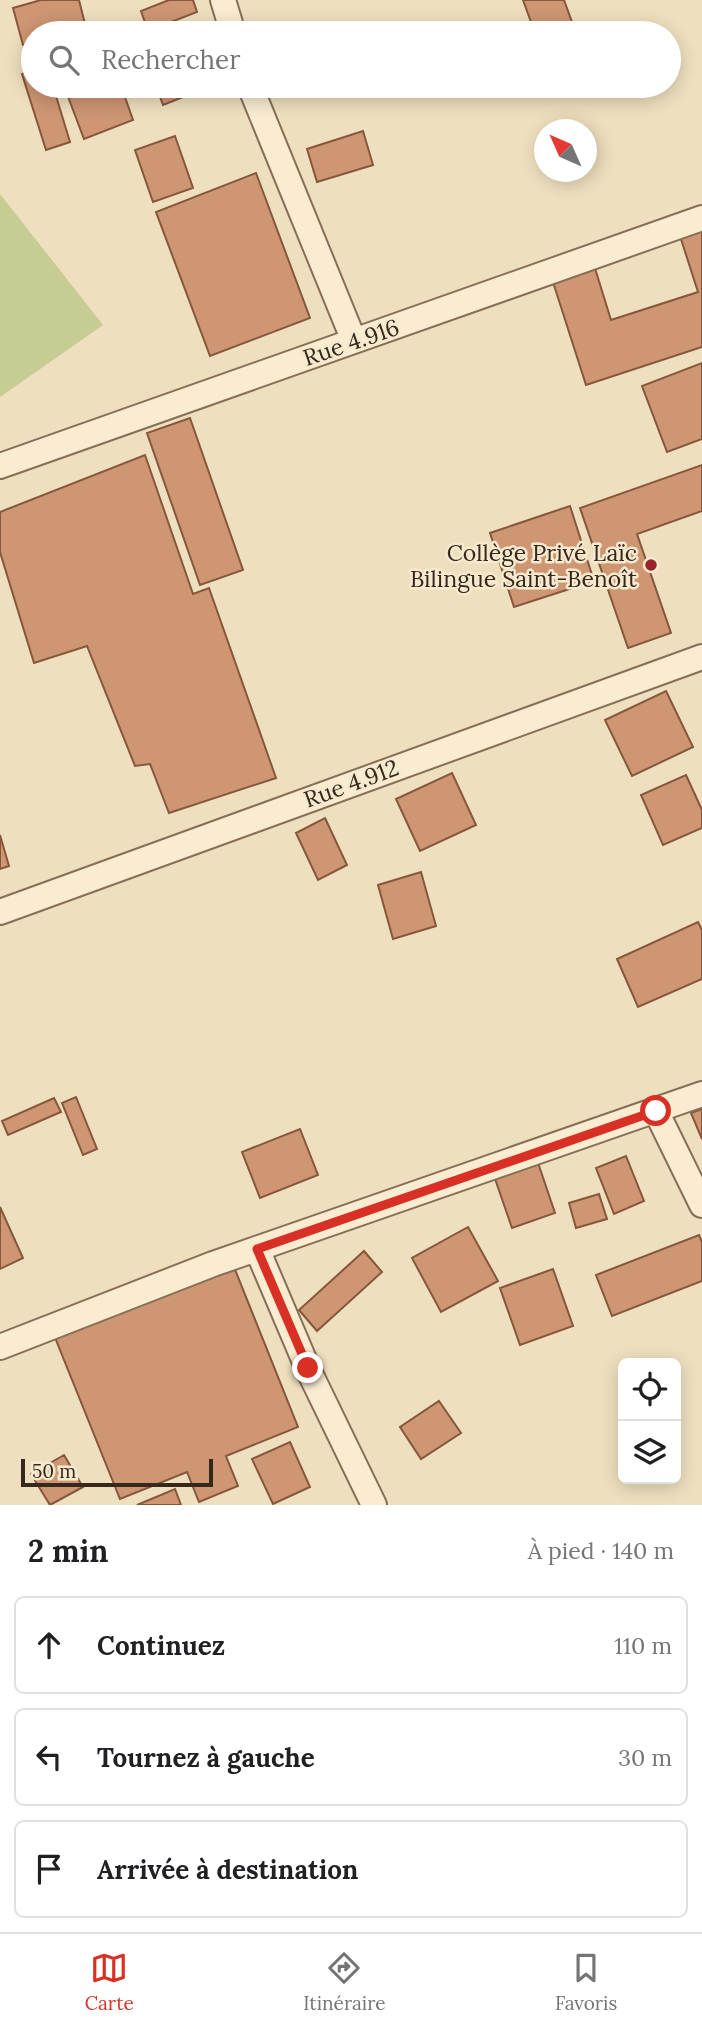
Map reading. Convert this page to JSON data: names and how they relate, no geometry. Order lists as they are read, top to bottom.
{
  "streets": {
    "street": ["Rue 4.916", "Rue 4.912"]
  },
  "places": ["Collège Privé Laïc Bilingue Saint-Benoît"],
  "scale_bar": "50 m",
  "north": "top left",
  "page": {
    "search": "Rechercher",
    "scale": "50 m",
    "heading": ["2 min", "À pied · 140 m"],
    "list": [
      ["Continuez", "110 m"],
      ["Tournez à gauche", "30 m"],
      "Arrivée à destination"
    ],
    "nav": ["Carte", "Itinéraire", "Favoris"]
  }
}
